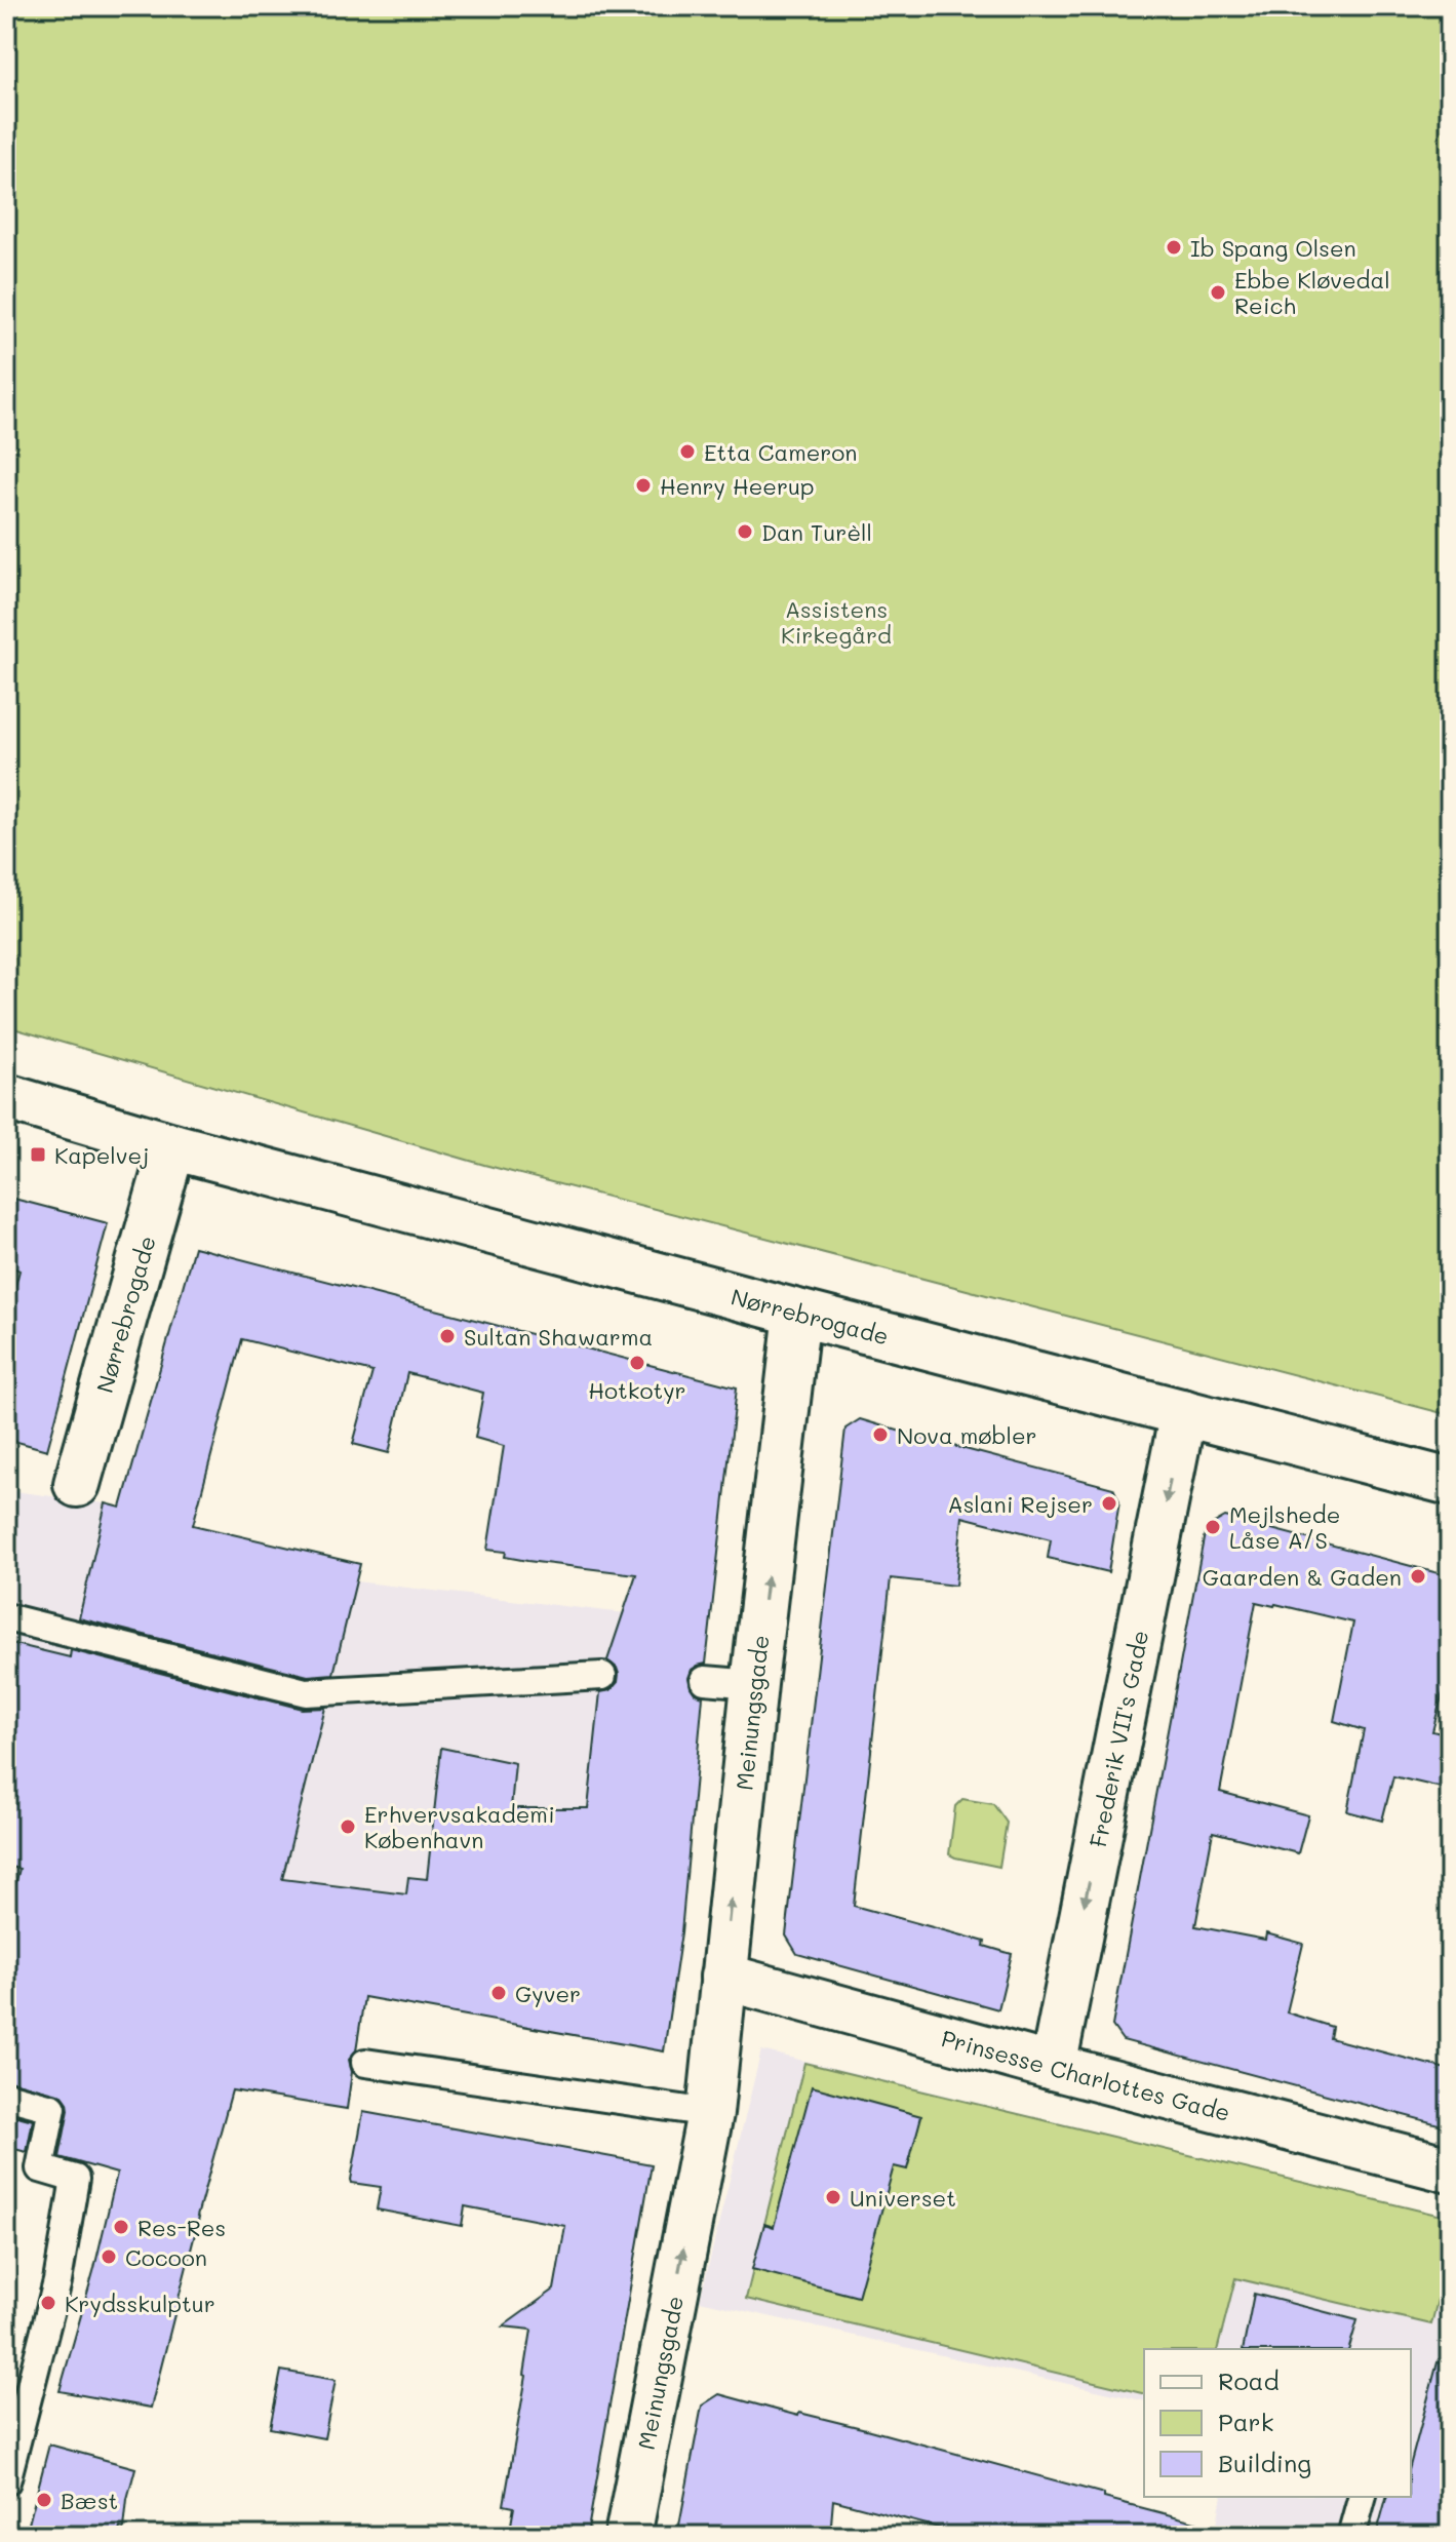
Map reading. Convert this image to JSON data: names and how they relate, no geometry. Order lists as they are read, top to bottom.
{
  "streets": {
    "street": [
      "Nørrebrogade",
      "Meinungsgade",
      "Frederik VII's Gade",
      "Prinsesse Charlottes Gade"
    ]
  },
  "crossings": [
    ["Nørrebrogade", "Meinungsgade"],
    ["Nørrebrogade", "Frederik VII's Gade"],
    ["Meinungsgade", "Prinsesse Charlottes Gade"],
    ["Frederik VII's Gade", "Prinsesse Charlottes Gade"]
  ],
  "one_way": ["Meinungsgade", "Frederik VII's Gade"],
  "parks": ["Assistens Kirkegård"],
  "places": {
    "other": [
      "Ib Spang Olsen",
      "Ebbe Kløvedal Reich",
      "Etta Cameron",
      "Henry Heerup",
      "Dan Turèll",
      "Sultan Shawarma",
      "Hotkotyr",
      "Nova møbler",
      "Aslani Rejser",
      "Mejlshede Låse A/S",
      "Gaarden & Gaden",
      "Erhvervsakademi København",
      "Gyver",
      "Universet",
      "Res-Res",
      "Cocoon",
      "Krydsskulptur",
      "Bæst"
    ],
    "transit": ["Kapelvej"]
  },
  "legend": ["Road", "Park", "Building"]
}
